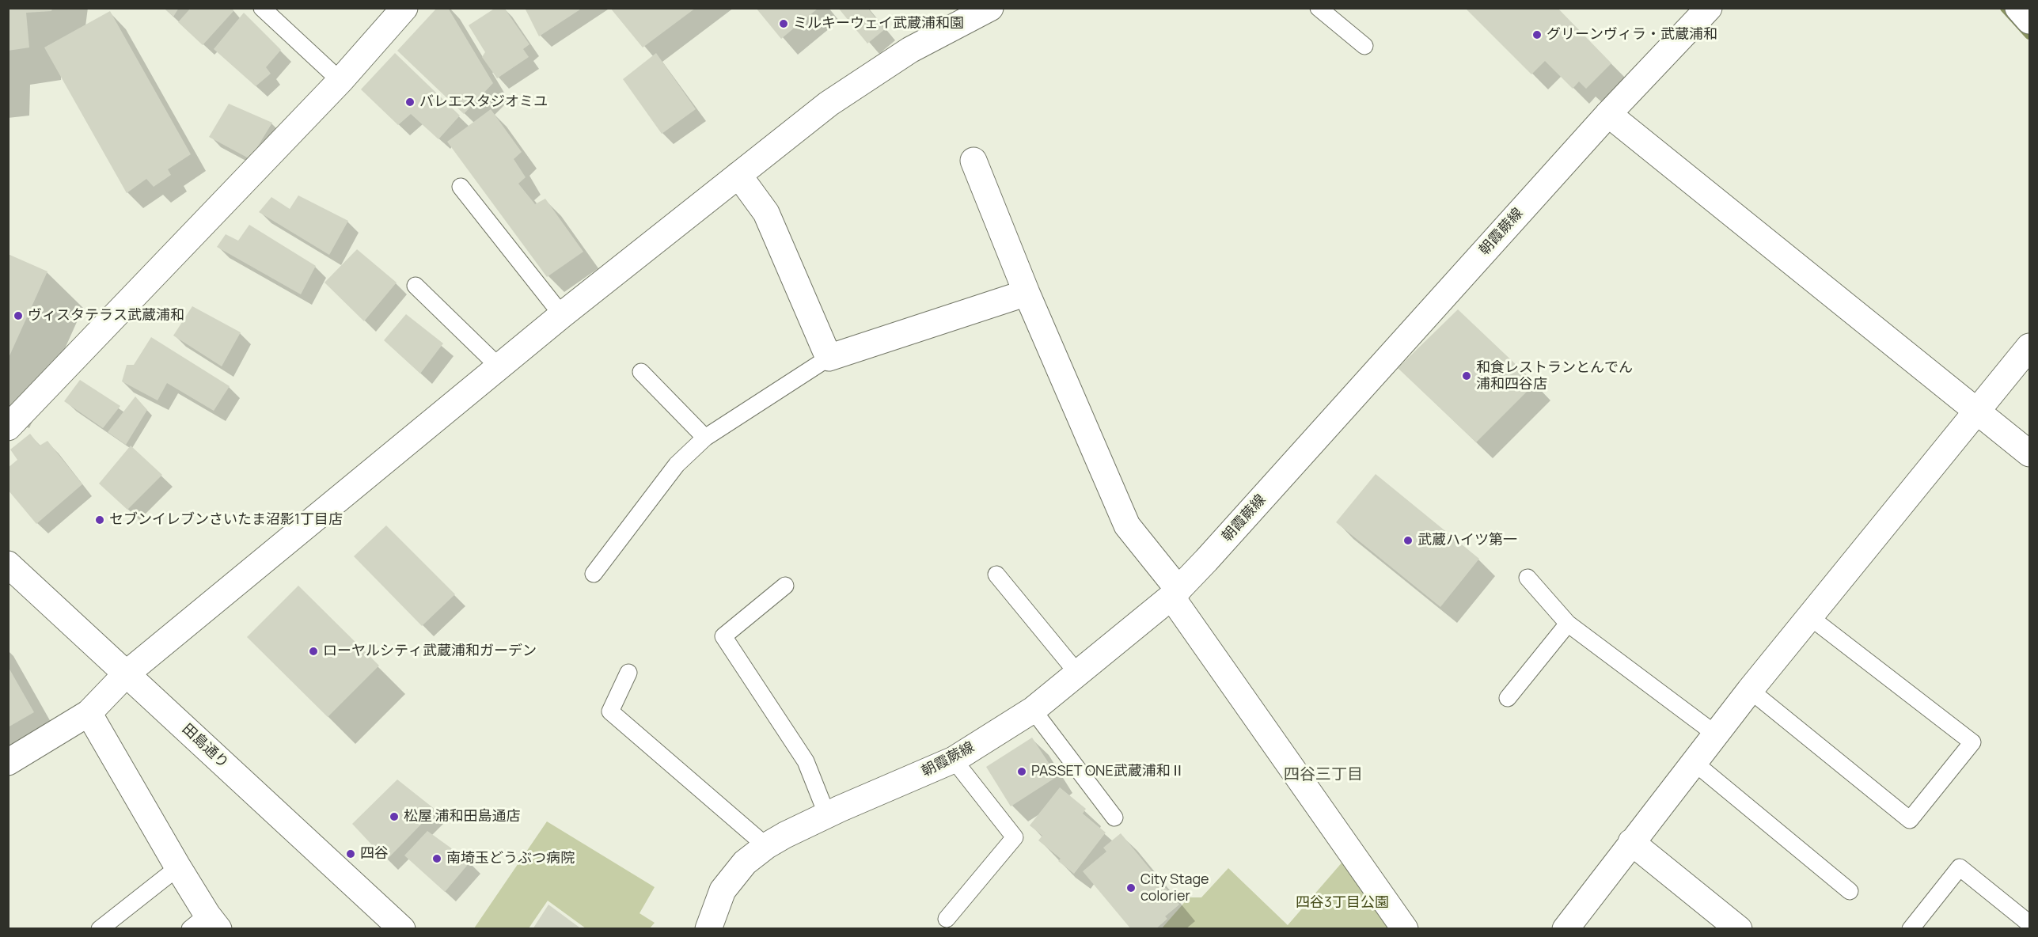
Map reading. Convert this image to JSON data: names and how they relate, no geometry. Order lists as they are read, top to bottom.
{
  "streets": {
    "street": ["朝霞蕨線", "田島通り"]
  },
  "districts": ["四谷三丁目"],
  "parks": ["四谷3丁目公園"],
  "places": [
    "ミルキーウェイ武蔵浦和園",
    "グリーンヴィラ・武蔵浦和",
    "バレエスタジオミユ",
    "ヴィスタテラス武蔵浦和",
    "和食レストランとんでん 浦和四谷店",
    "セブンイレブンさいたま沼影1丁目店",
    "武蔵ハイツ第一",
    "ローヤルシティ武蔵浦和ガーデン",
    "PASSET ONE武蔵浦和Ⅱ",
    "松屋 浦和田島通店",
    "四谷",
    "南埼玉どうぶつ病院",
    "City Stage colorier"
  ]
}
